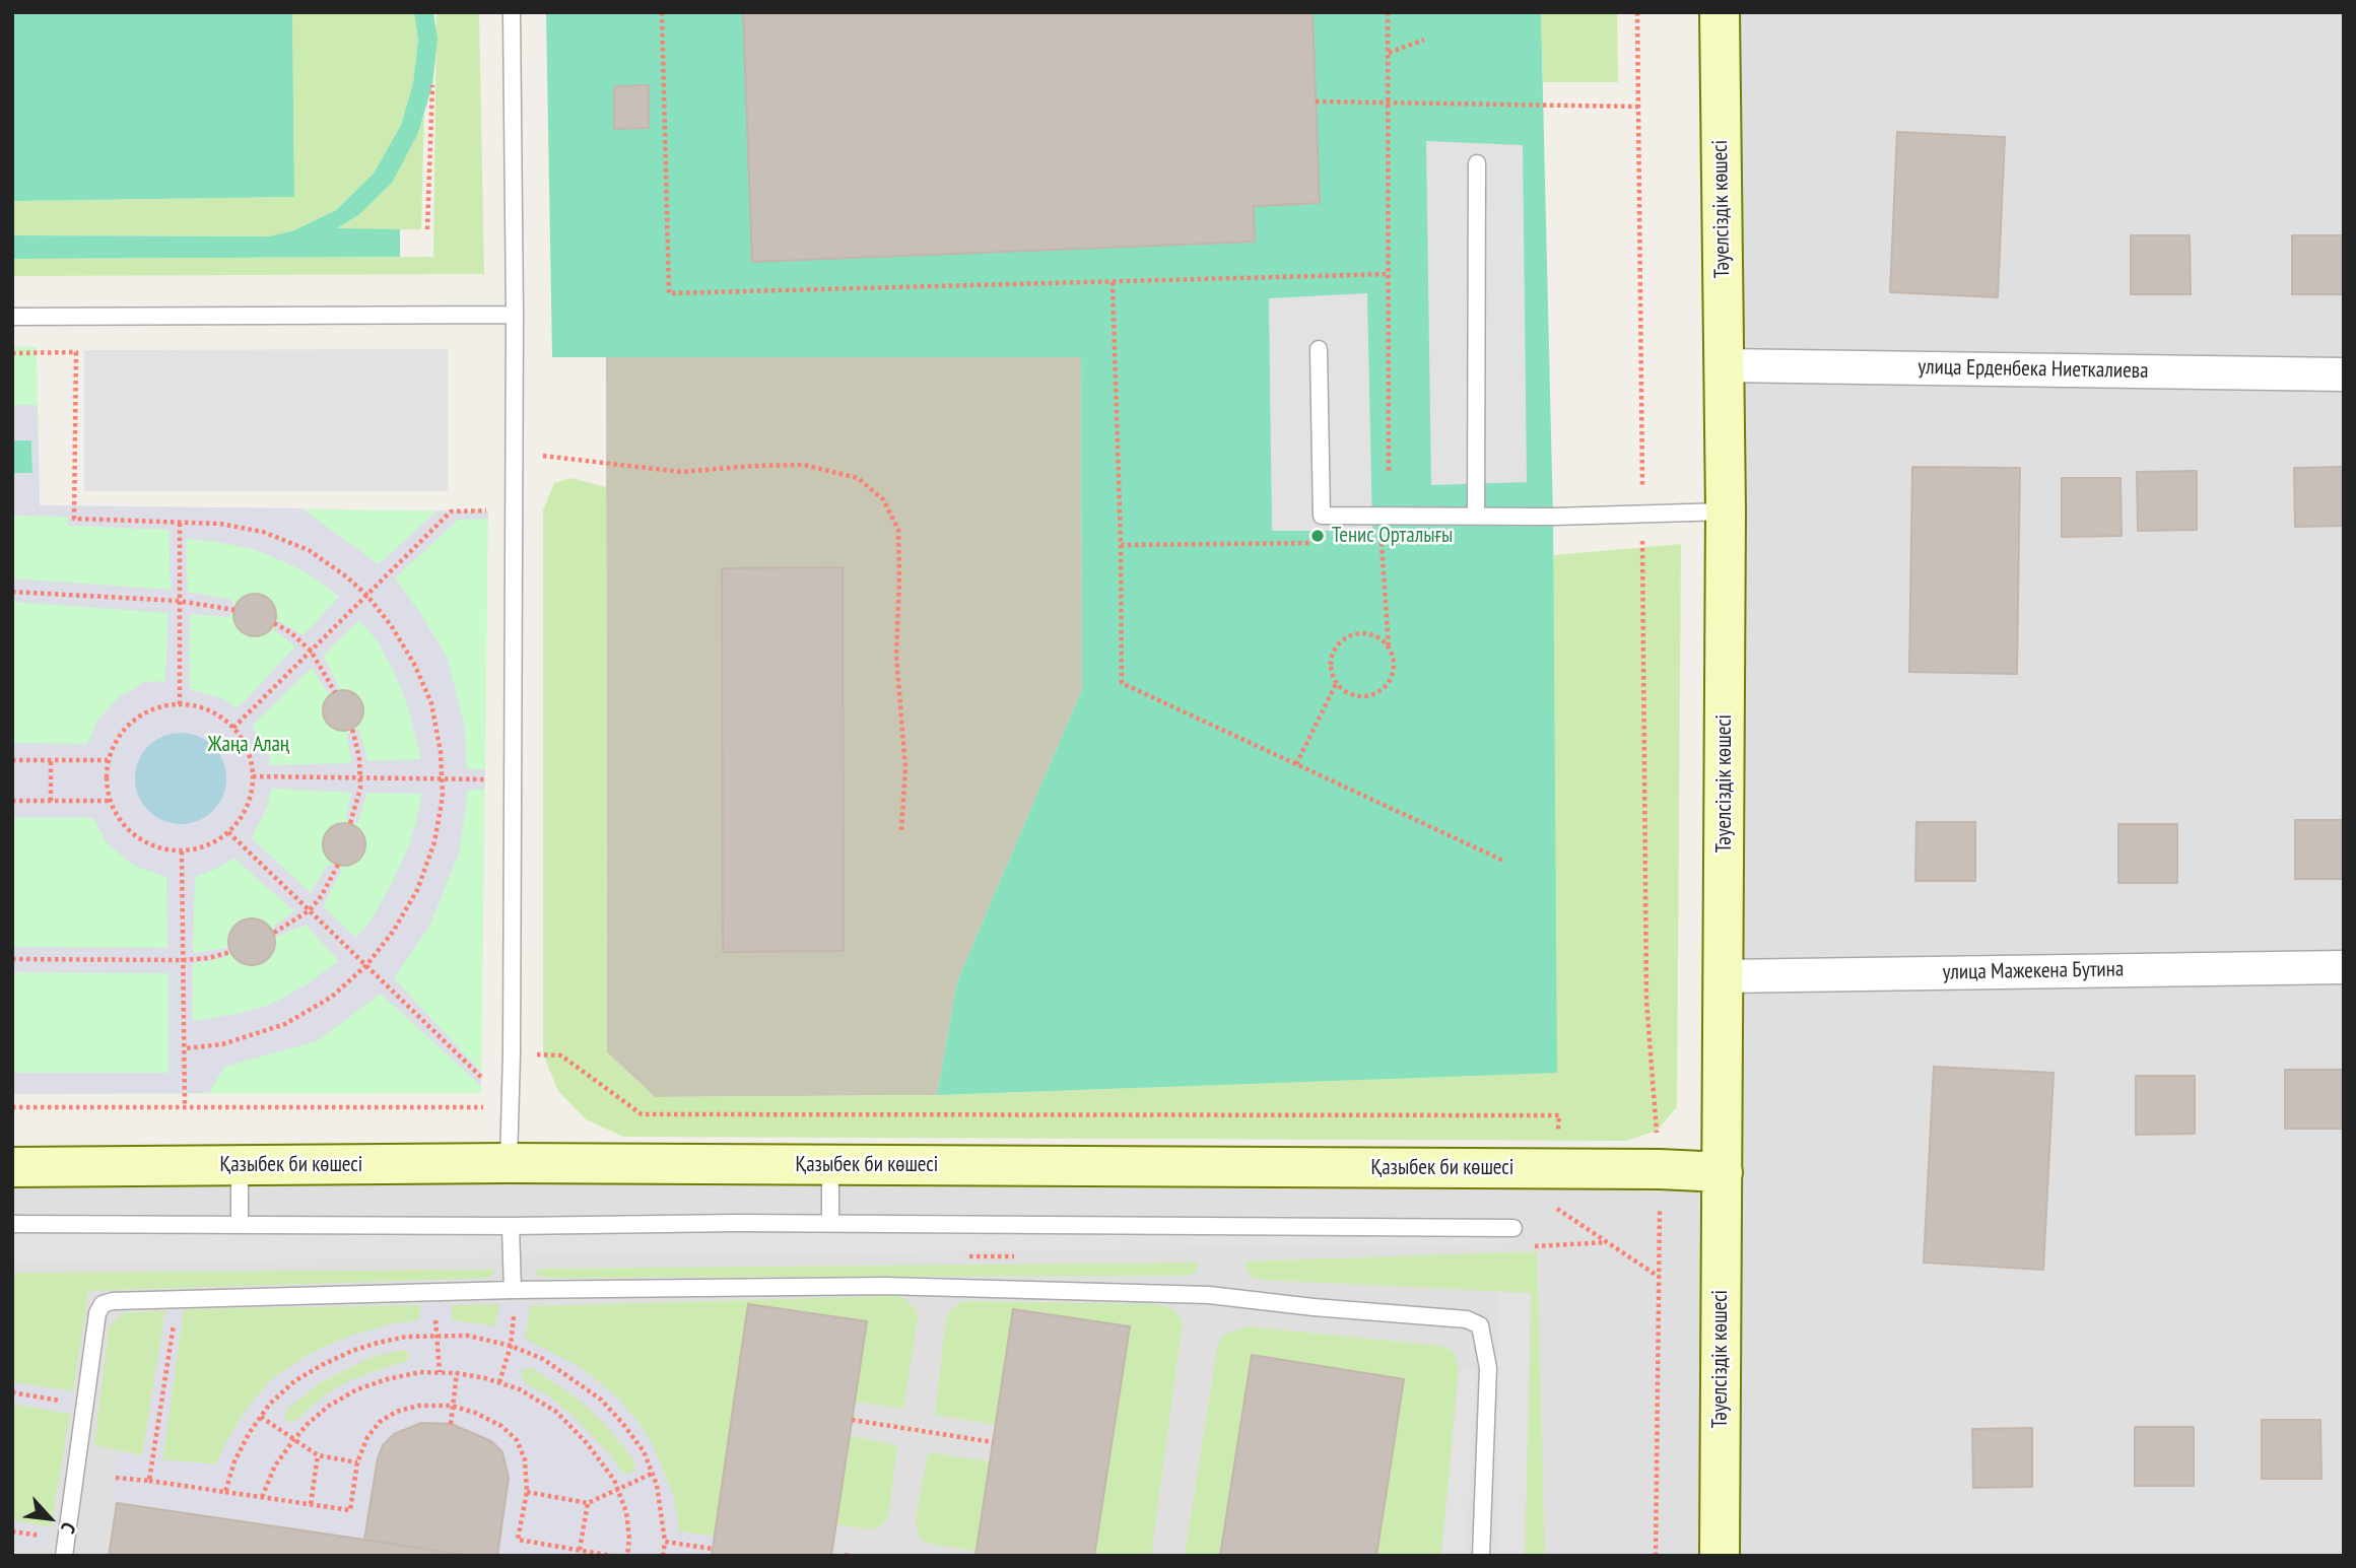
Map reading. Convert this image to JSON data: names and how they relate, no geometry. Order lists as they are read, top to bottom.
{
  "streets": {
    "street": [
      "Тәуелсіздік көшесі",
      "улица Ерденбека Ниеткалиева",
      "улица Мажекена Бутина",
      "Қазыбек би көшесі"
    ]
  },
  "crossings": [
    ["Тәуелсіздік көшесі", "улица Ерденбека Ниеткалиева"],
    ["Тәуелсіздік көшесі", "улица Мажекена Бутина"],
    ["Тәуелсіздік көшесі", "Қазыбек би көшесі"]
  ],
  "parks": ["Жаңа Алаң"],
  "places": ["Тенис Орталығы"],
  "north": "bottom right"
}
